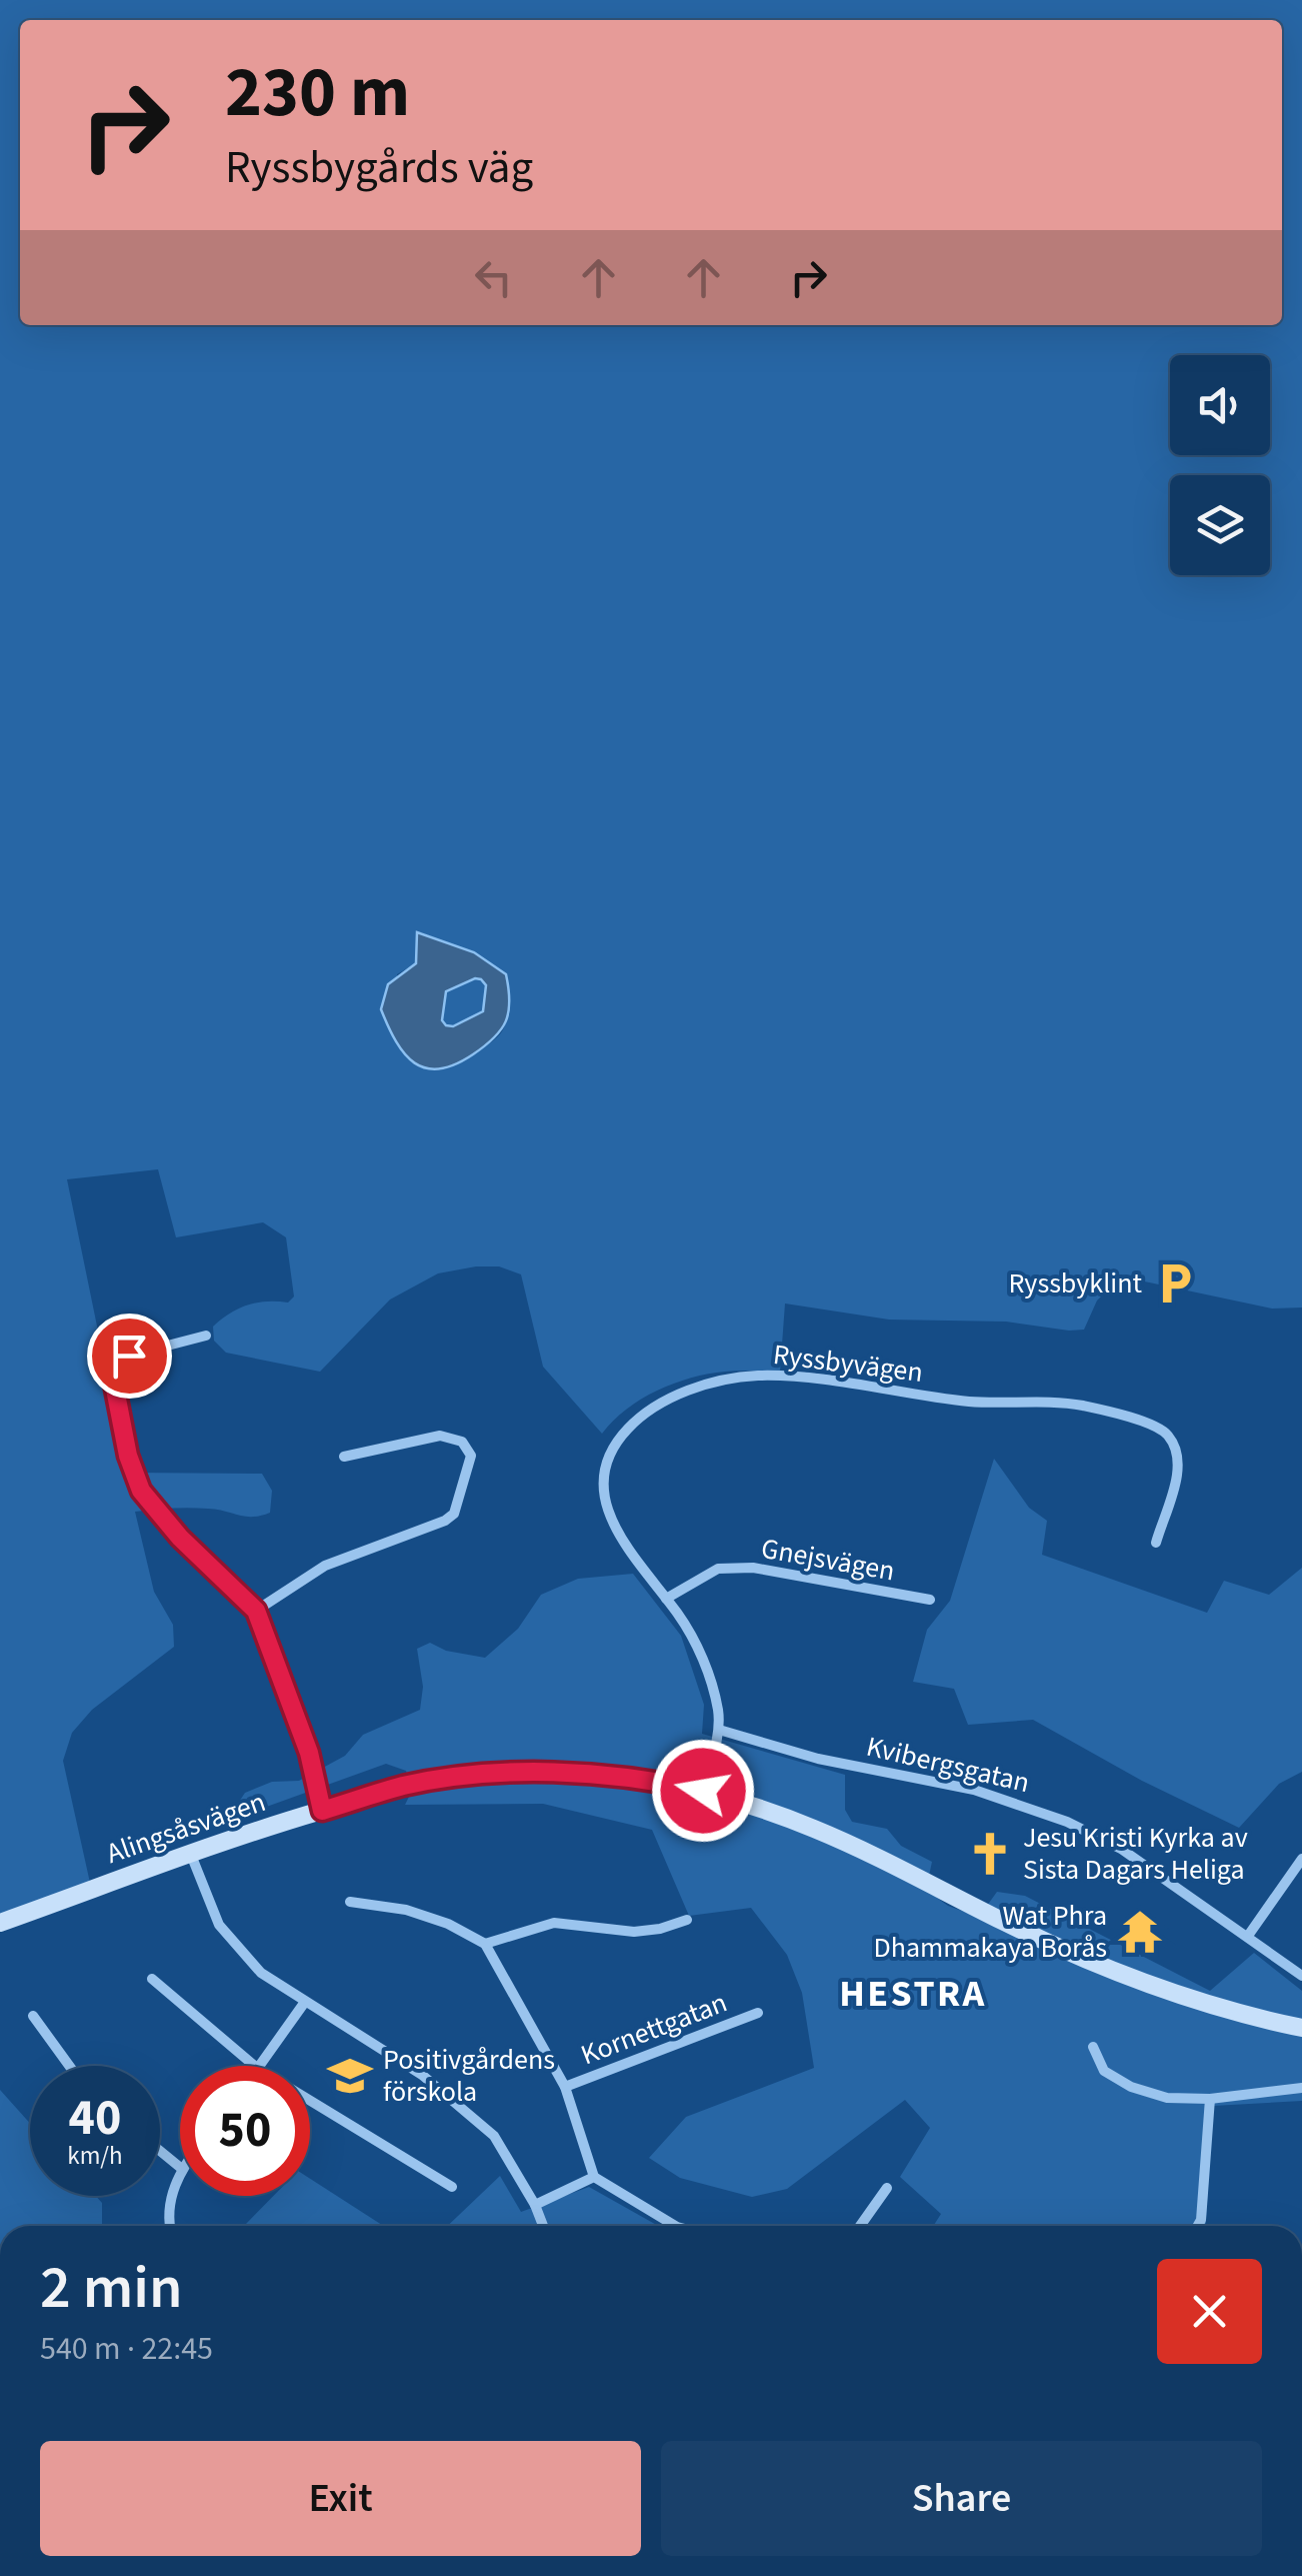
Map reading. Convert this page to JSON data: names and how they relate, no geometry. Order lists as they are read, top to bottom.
{
  "streets": {
    "main road": ["Alingsåsvägen"],
    "street": [
      "Ryssbyvägen",
      "Gnejsvägen",
      "Kvibergsgatan",
      "Kornettgatan"
    ]
  },
  "crossings": [
    ["Ryssbyvägen", "Gnejsvägen"],
    ["Ryssbyvägen", "Kvibergsgatan"],
    ["Ryssbyvägen", "Alingsåsvägen"]
  ],
  "districts": ["HESTRA"],
  "places": {
    "parking": ["Ryssbyklint"],
    "church": ["Jesu Kristi Kyrka av Sista Dagars Heliga"],
    "temple": ["Wat Phra Dhammakaya Borås"],
    "school or university": ["Positivgårdens förskola"]
  },
  "page": {
    "turn": ["230 m", "Ryssbygårds väg"],
    "speed": "40 km/h",
    "limit": "50",
    "heading": ["2 min", "540 m · 22:45"],
    "buttons": ["Exit", "Share"]
  }
}
